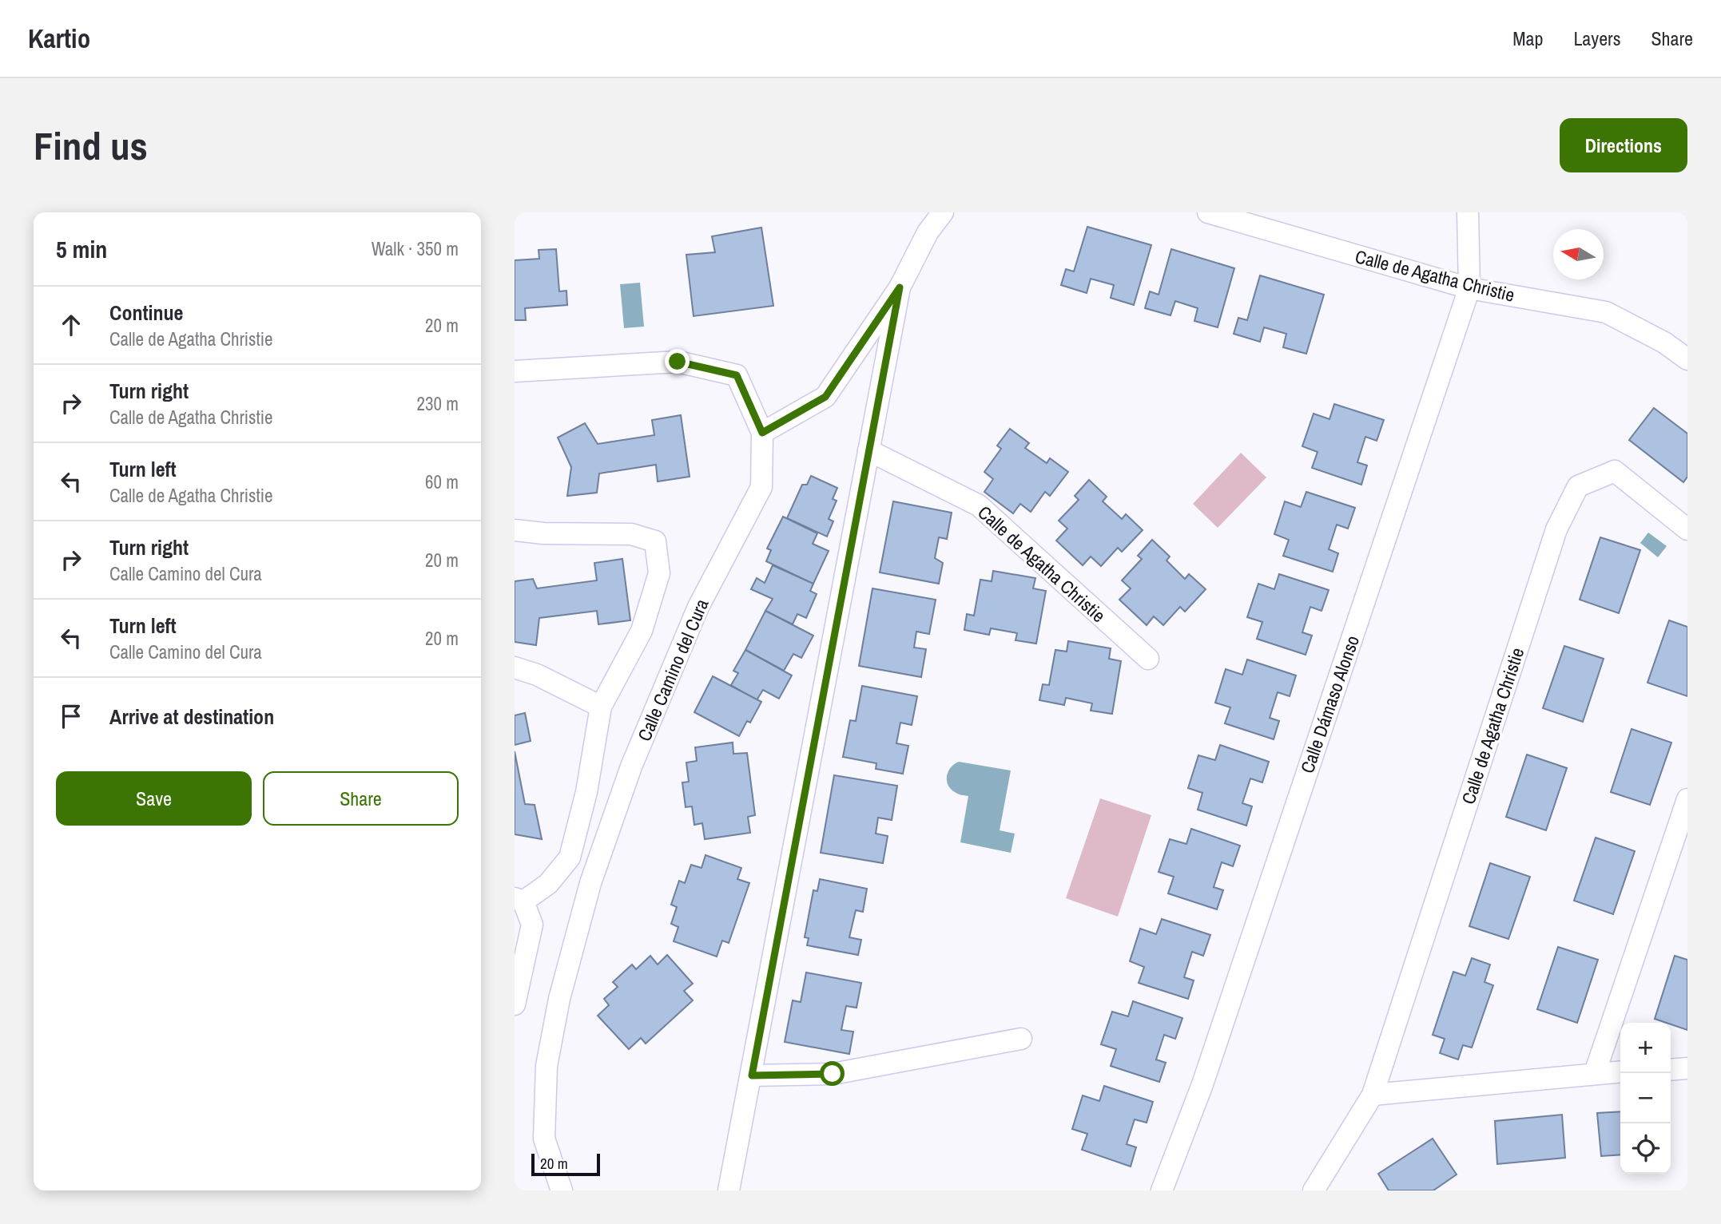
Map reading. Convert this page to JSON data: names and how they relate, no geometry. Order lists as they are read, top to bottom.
{
  "streets": {
    "street": ["Calle de Agatha Christie", "Calle Camino del Cura", "Calle Dámaso Alonso"]
  },
  "crossings": [
    ["Calle de Agatha Christie", "Calle Dámaso Alonso"]
  ],
  "scale_bar": "20 m",
  "north": "left",
  "page": {
    "header": "Kartio",
    "nav": ["Map", "Layers", "Share"],
    "buttons": [
      "Directions",
      ["Save", "Share"]
    ],
    "title": "Find us",
    "heading": ["5 min", "Walk · 350 m"],
    "list": [
      ["Continue", "Calle de Agatha Christie", "20 m"],
      ["Turn right", "Calle de Agatha Christie", "230 m"],
      ["Turn left", "Calle de Agatha Christie", "60 m"],
      ["Turn right", "Calle Camino del Cura", "20 m"],
      ["Turn left", "Calle Camino del Cura", "20 m"],
      "Arrive at destination"
    ],
    "map_buttons": ["+", "−"],
    "scale": "20 m"
  }
}
